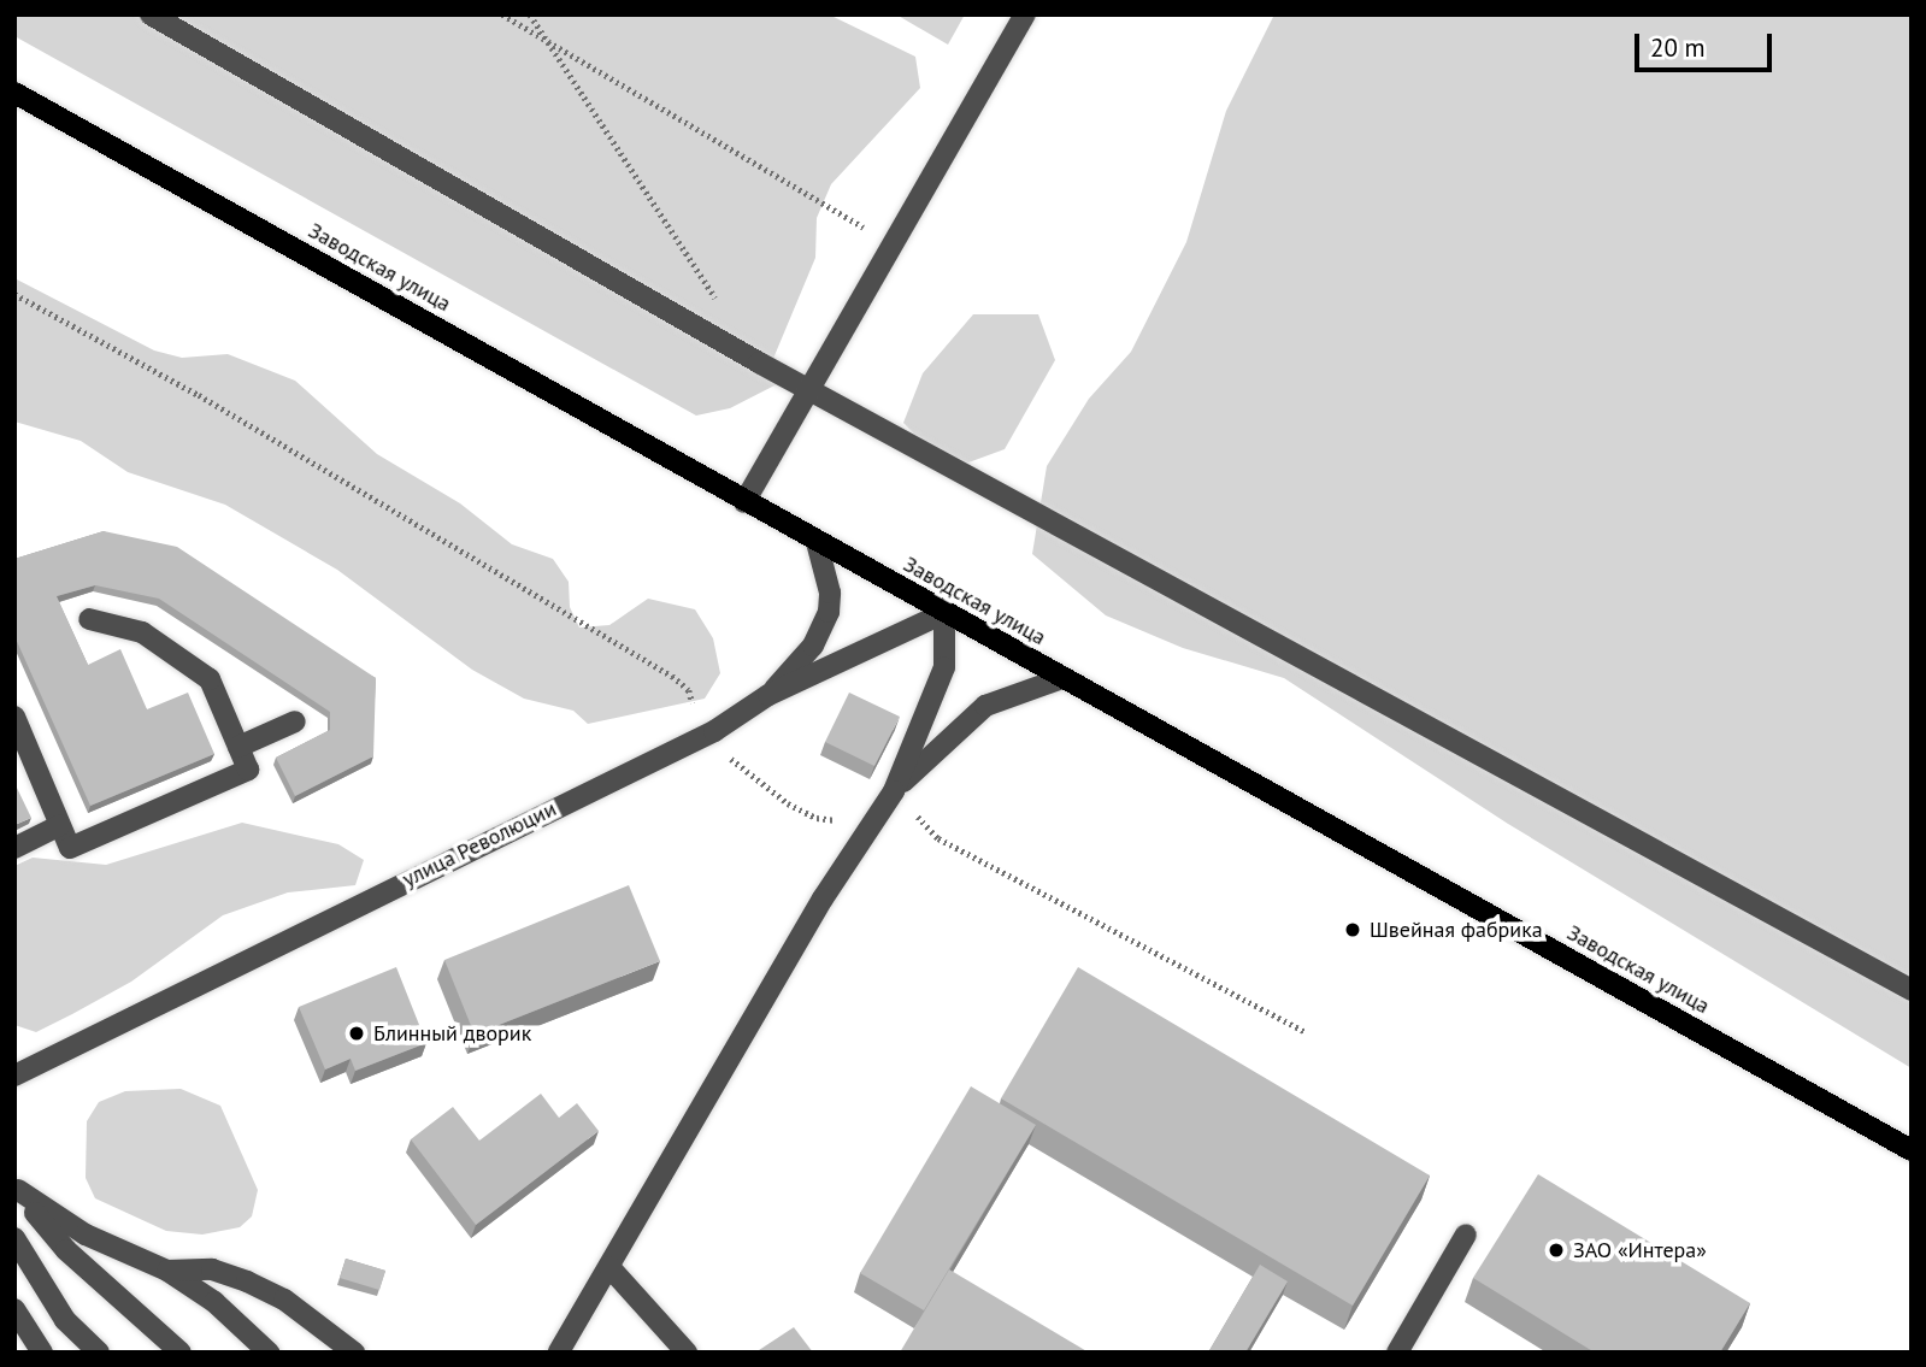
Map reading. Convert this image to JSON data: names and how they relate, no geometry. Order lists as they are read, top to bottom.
{
  "streets": {
    "main road": ["Заводская улица"],
    "street": ["улица Революции"]
  },
  "crossings": [
    ["Заводская улица", "улица Революции"]
  ],
  "places": ["Швейная фабрика", "Блинный дворик", "ЗАО «Интера»"],
  "scale_bar": "20 m"
}
